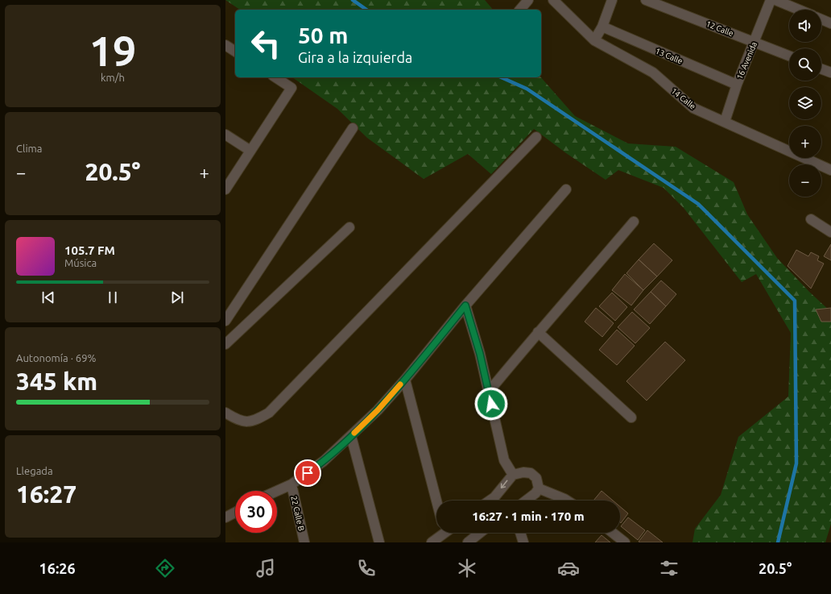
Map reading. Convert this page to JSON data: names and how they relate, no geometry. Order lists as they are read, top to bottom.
{
  "streets": {
    "street": [
      "12 Calle",
      "13 Calle",
      "16 Avenida",
      "14 Calle",
      "22 Calle B"
    ]
  },
  "crossings": [
    ["12 Calle", "16 Avenida"],
    ["13 Calle", "16 Avenida"],
    ["16 Avenida", "14 Calle"]
  ],
  "page": {
    "tile": [
      ["19", "km/h"],
      "Clima",
      ["Autonomía · 69%", "345 km"],
      ["Llegada", "16:27"]
    ],
    "map_buttons": ["+", "−"],
    "turn": ["50 m", "Gira a la izquierda"],
    "heat": ["−", "20.5°", "+"],
    "song": ["105.7 FM", "Música"],
    "limit": "30",
    "trip": "16:27 · 1 min · 170 m",
    "tabs": ["16:26", "20.5°"]
  }
}
